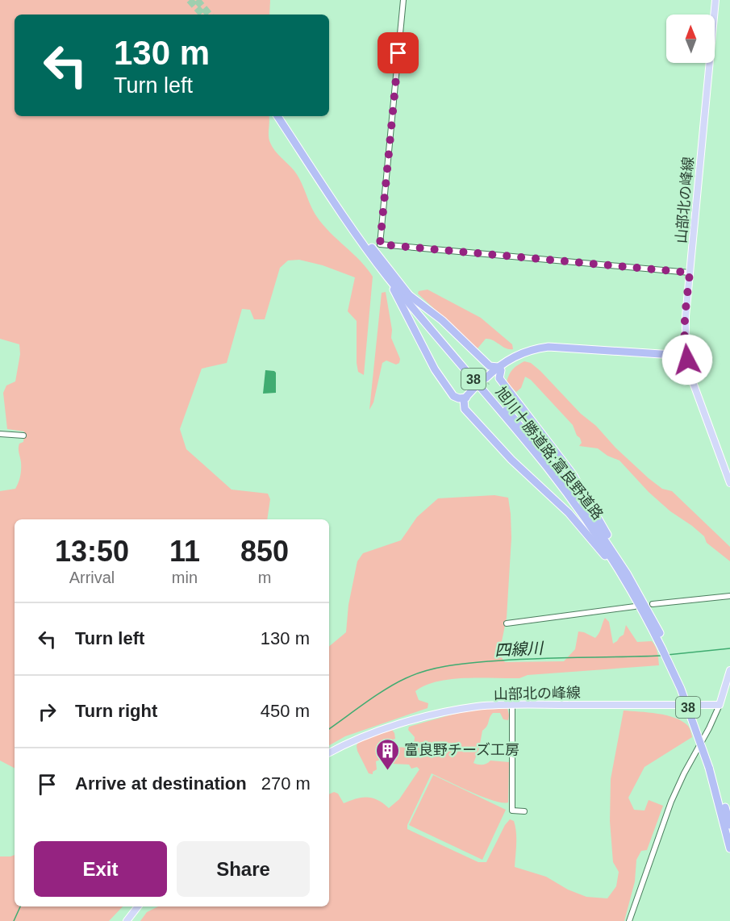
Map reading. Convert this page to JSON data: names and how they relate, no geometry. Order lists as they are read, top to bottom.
{
  "streets": {
    "highway": ["38", "旭川十勝道路;富良野道路"],
    "main road": ["山部北の峰線"]
  },
  "crossings": [
    ["38", "旭川十勝道路;富良野道路"]
  ],
  "water": ["四線川"],
  "places": {
    "building": ["富良野チーズ工房"]
  },
  "north": "top",
  "page": {
    "turn": ["130 m", "Turn left"],
    "eta": [
      "13:50",
      "Arrival",
      "11",
      "min",
      "850",
      "m"
    ],
    "list": [
      {
        "name": "Turn left",
        "value": "130 m"
      },
      {
        "name": "Turn right",
        "value": "450 m"
      },
      {
        "name": "Arrive at destination",
        "value": "270 m"
      }
    ],
    "buttons": ["Exit", "Share"]
  }
}
